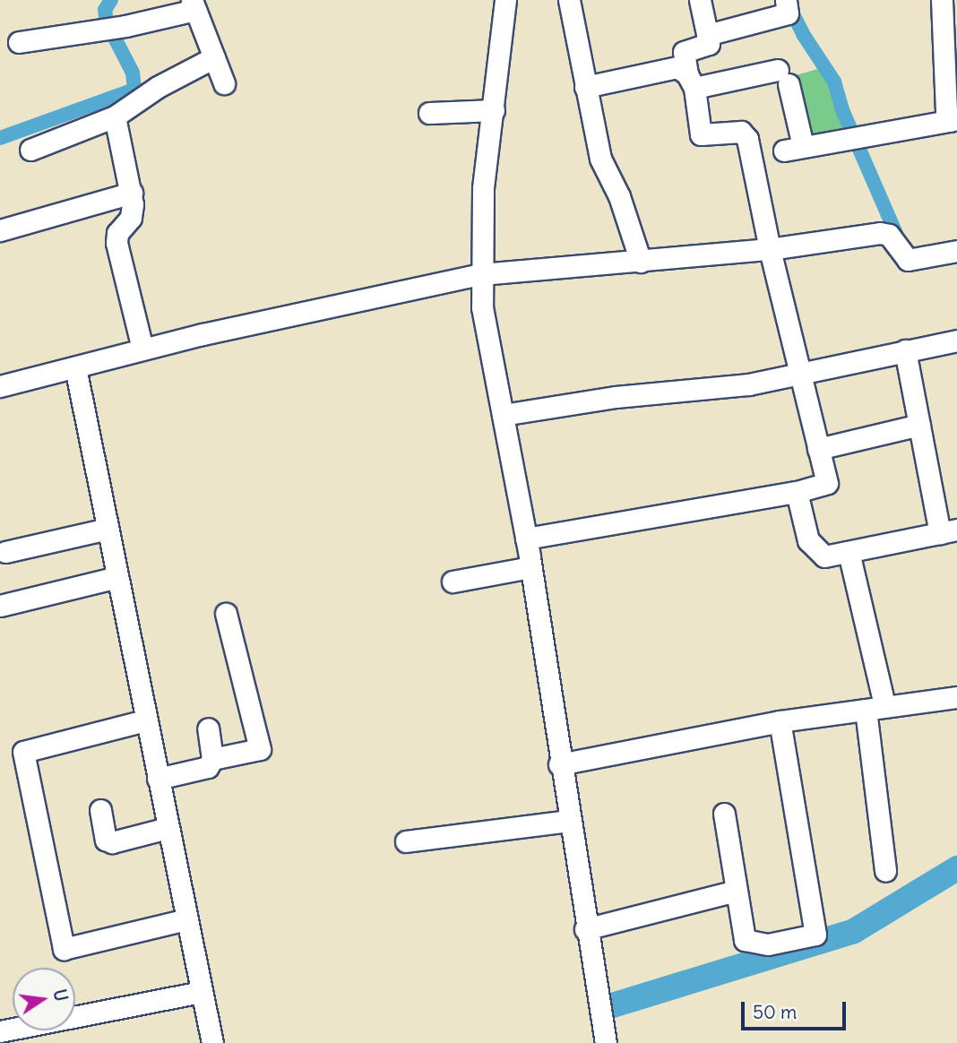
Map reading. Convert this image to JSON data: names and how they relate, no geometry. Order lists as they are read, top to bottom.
{
  "scale_bar": "50 m",
  "north": "right"
}
